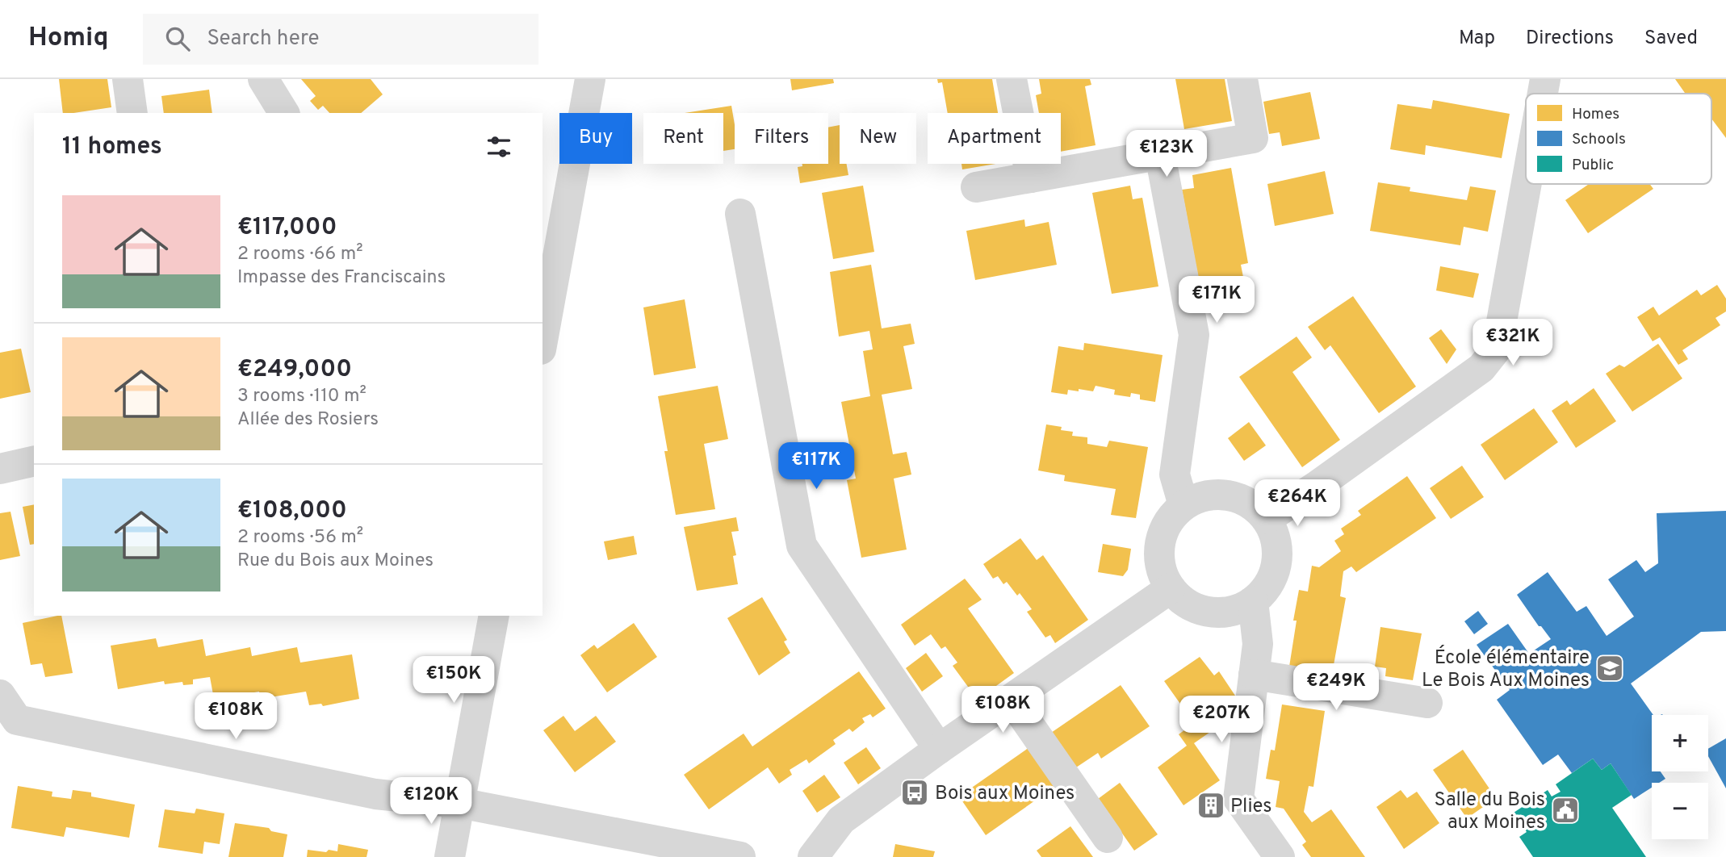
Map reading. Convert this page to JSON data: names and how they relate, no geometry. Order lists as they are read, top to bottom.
{
  "places": {
    "school or university": ["École élémentaire Le Bois Aux Moines"],
    "bus stop": ["Bois aux Moines"],
    "building": ["Plies"],
    "public building": ["Salle du Bois aux Moines"]
  },
  "legend": ["Homes", "Schools", "Public"],
  "page": {
    "header": "Homiq",
    "search": "Search here",
    "nav": ["Map", "Directions", "Saved"],
    "chip": [
      "Buy",
      "Rent",
      "Filters",
      "New",
      "Apartment"
    ],
    "heading": "11 homes",
    "price": [
      "€123K",
      "€171K",
      "€321K",
      "€117K",
      "€264K",
      "€150K",
      "€249K",
      "€108K",
      "€108K",
      "€207K",
      "€120K"
    ],
    "list": [
      {
        "name": "€117,000",
        "note": "2 rooms · 66 m² · Impasse des Franciscains"
      },
      {
        "name": "€249,000",
        "note": "3 rooms · 110 m² · Allée des Rosiers"
      },
      {
        "name": "€108,000",
        "note": "2 rooms · 56 m² · Rue du Bois aux Moines"
      }
    ],
    "map_buttons": ["+", "−"]
  }
}
